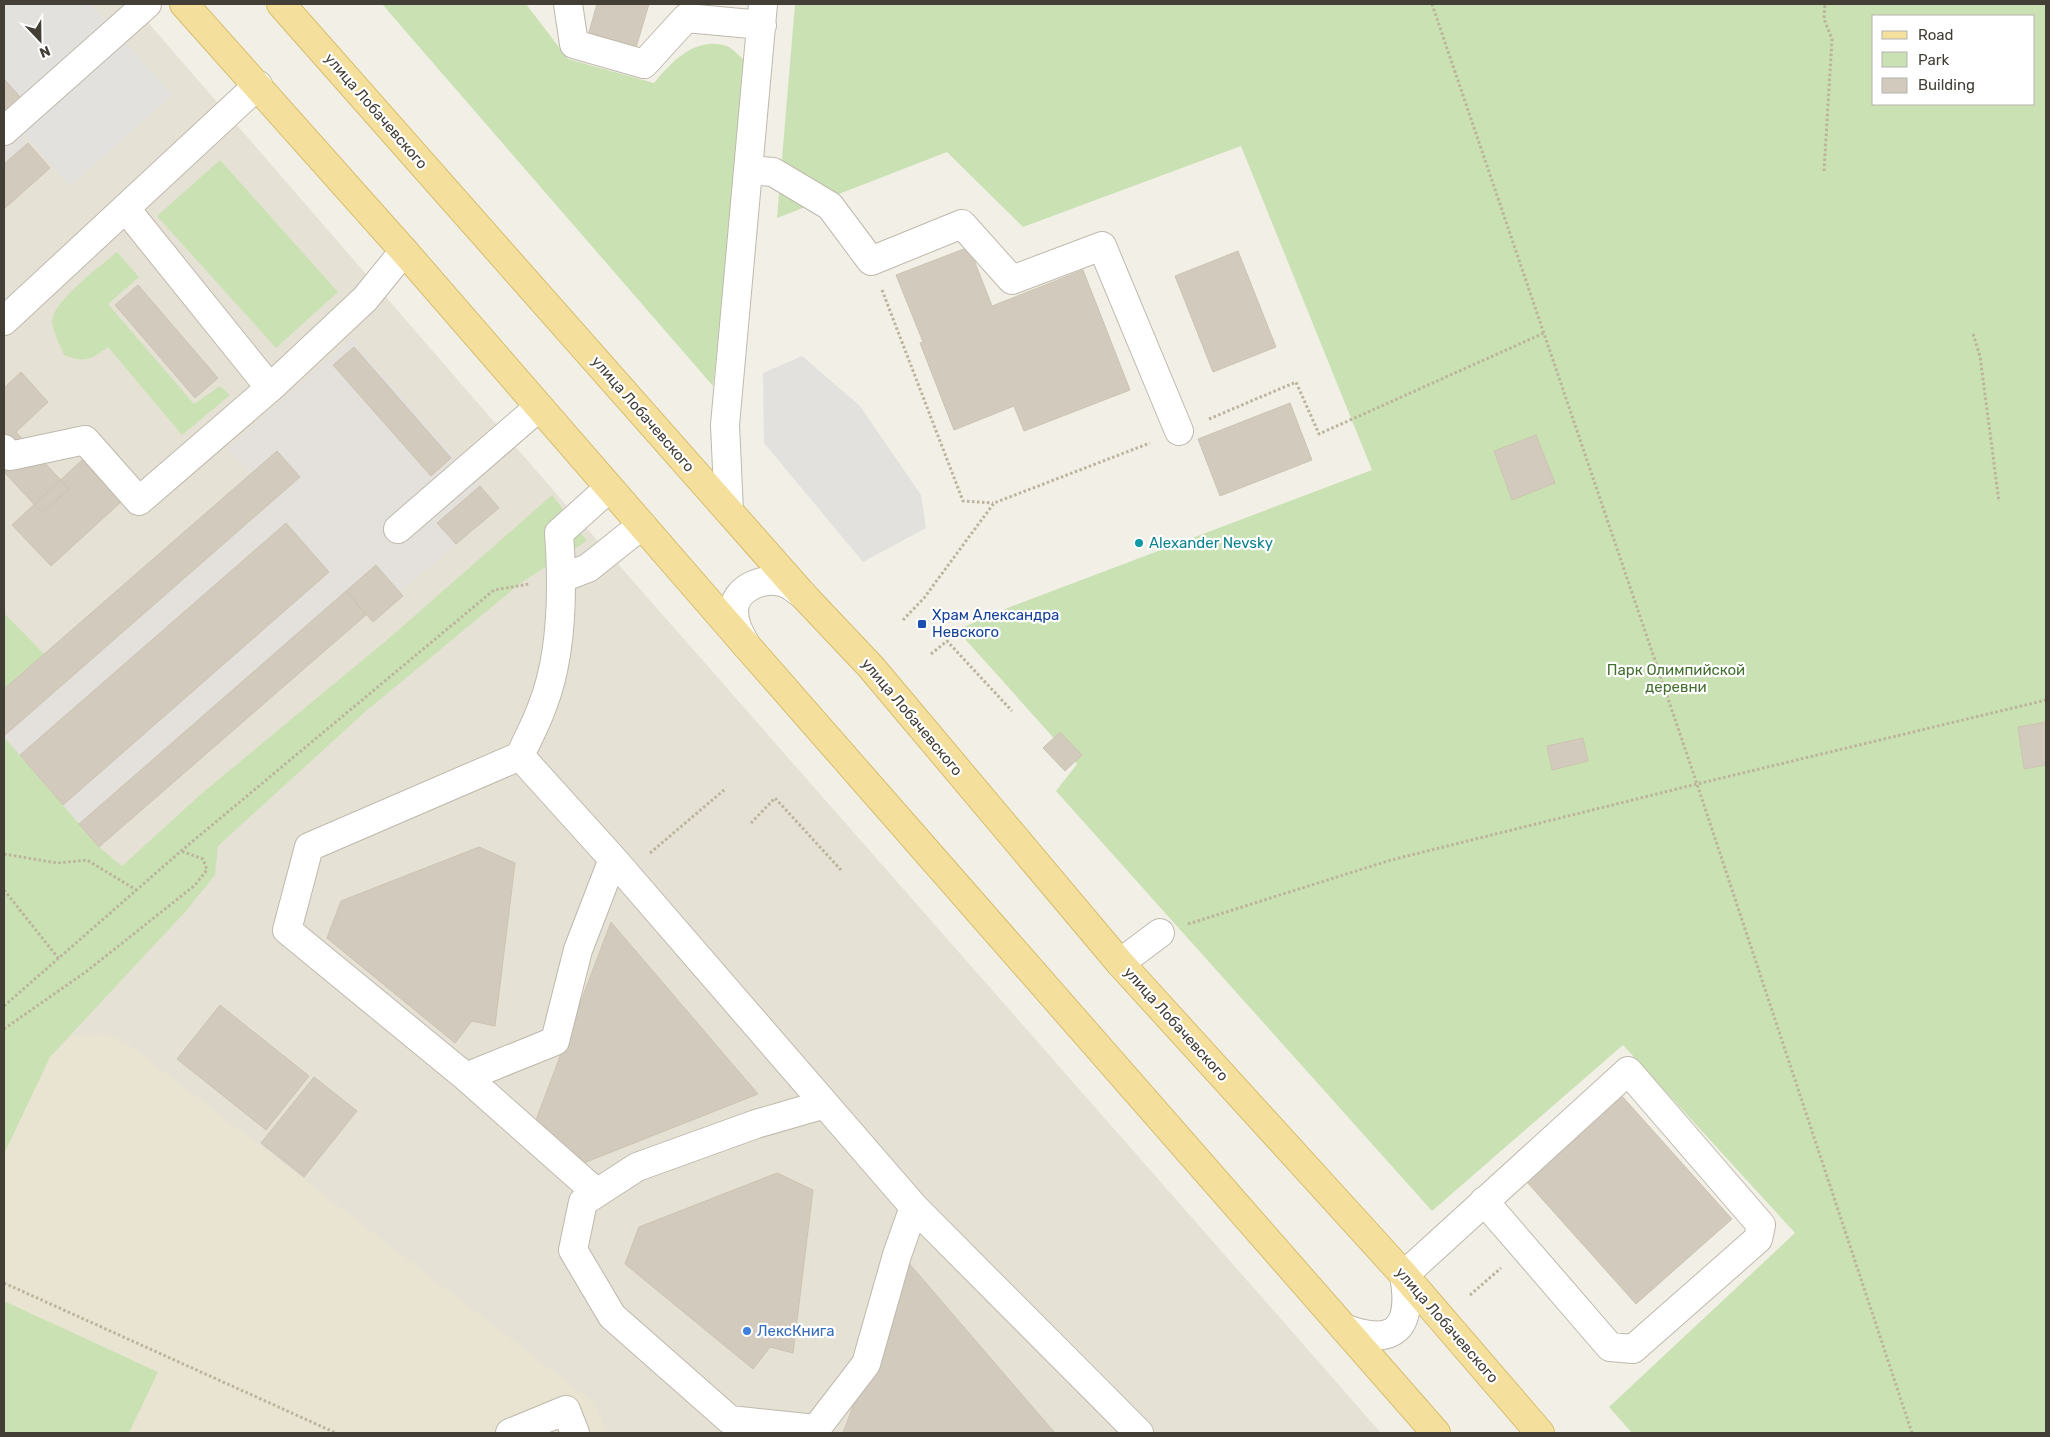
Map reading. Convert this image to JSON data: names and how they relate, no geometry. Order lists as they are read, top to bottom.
{
  "streets": {
    "main road": ["улица Лобачевского"]
  },
  "parks": ["Парк Олимпийской деревни"],
  "places": {
    "other": ["Alexander Nevsky", "ЛексКнига"],
    "transit": ["Храм Александра Невского"]
  },
  "legend": ["Road", "Park", "Building"],
  "north": "bottom"
}
